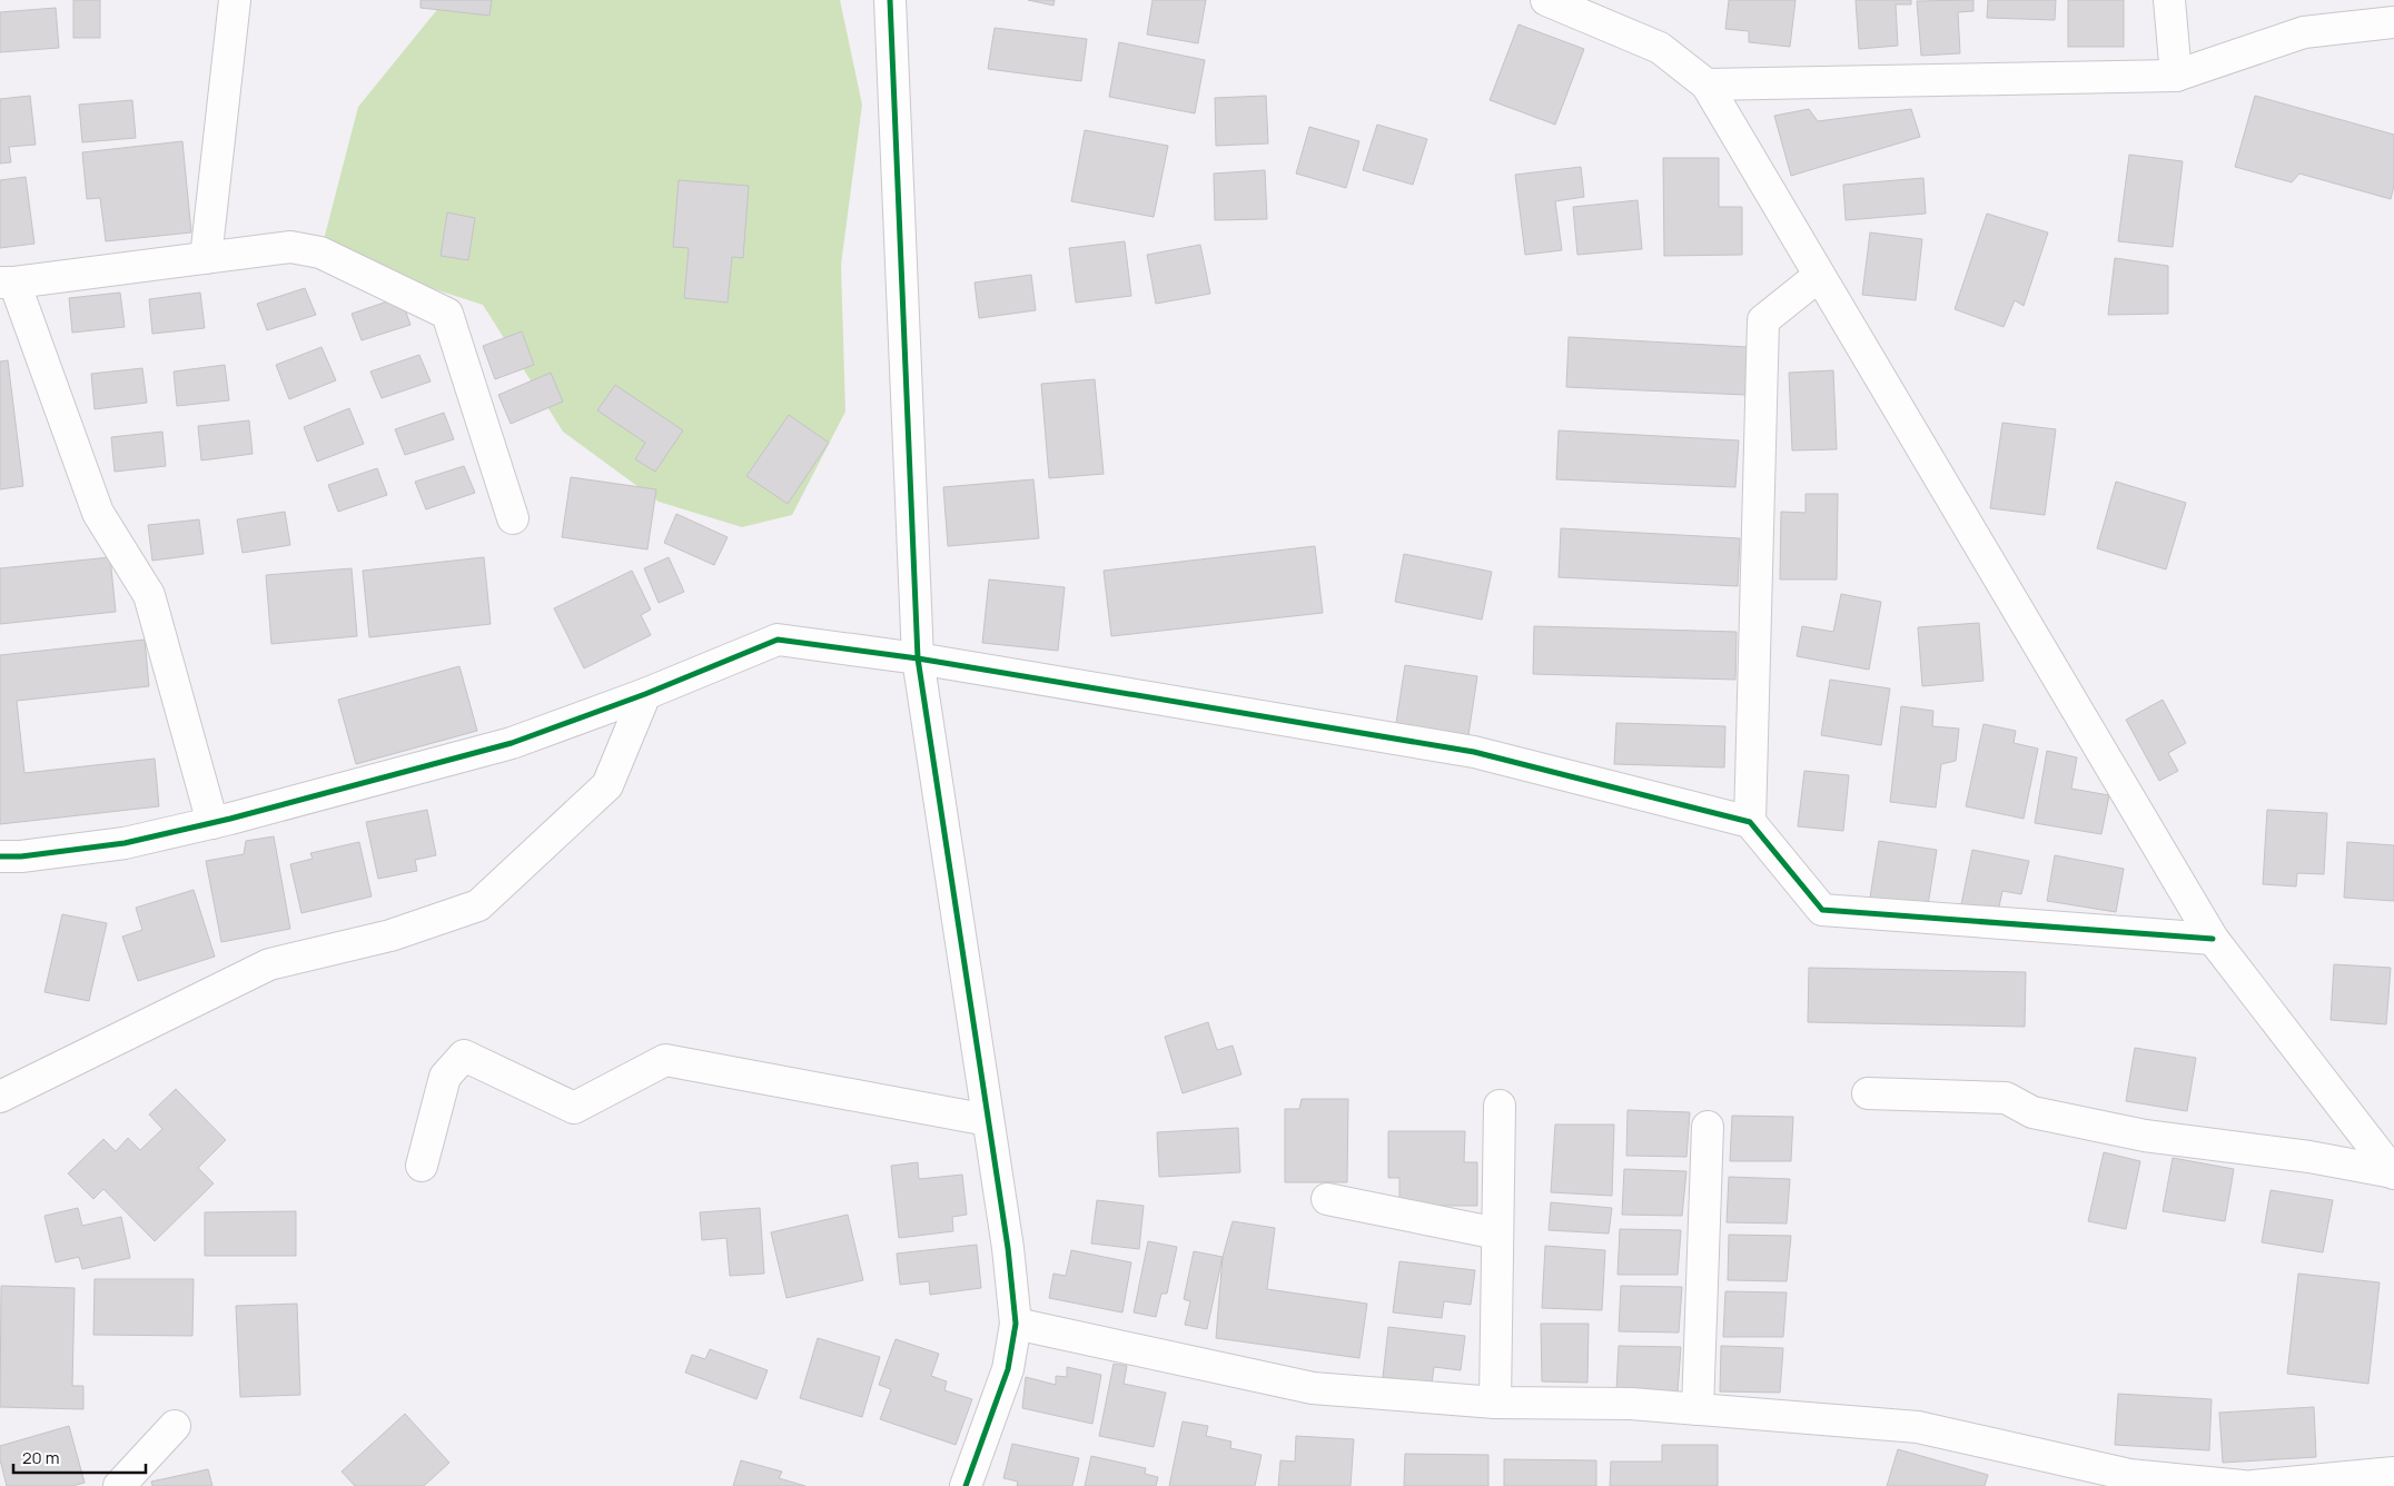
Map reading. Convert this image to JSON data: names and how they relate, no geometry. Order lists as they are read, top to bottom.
{
  "scale_bar": "20 m"
}
